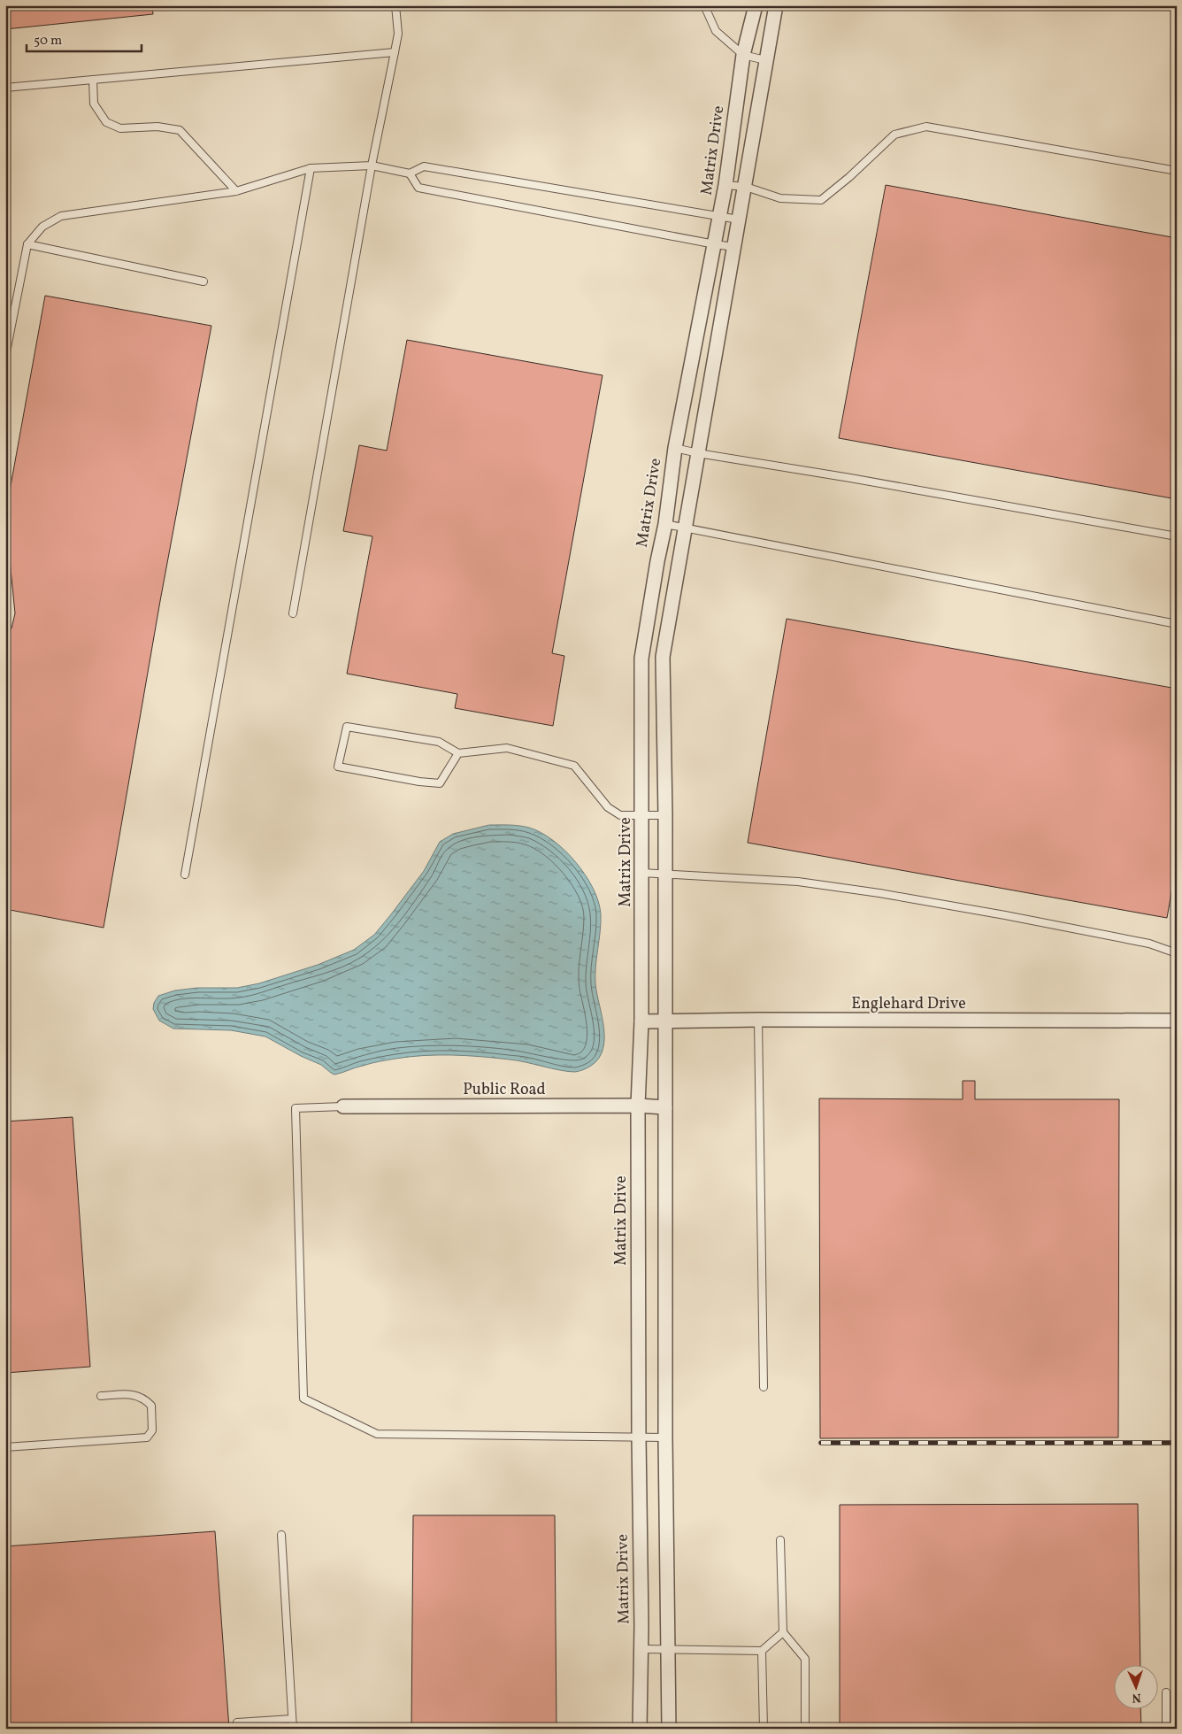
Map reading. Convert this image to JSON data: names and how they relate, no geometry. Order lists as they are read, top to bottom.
{
  "streets": {
    "street": ["Matrix Drive", "Englehard Drive", "Public Road"]
  },
  "crossings": [
    ["Matrix Drive", "Englehard Drive"],
    ["Matrix Drive", "Public Road"]
  ],
  "scale_bar": "50 m",
  "north": "bottom"
}
